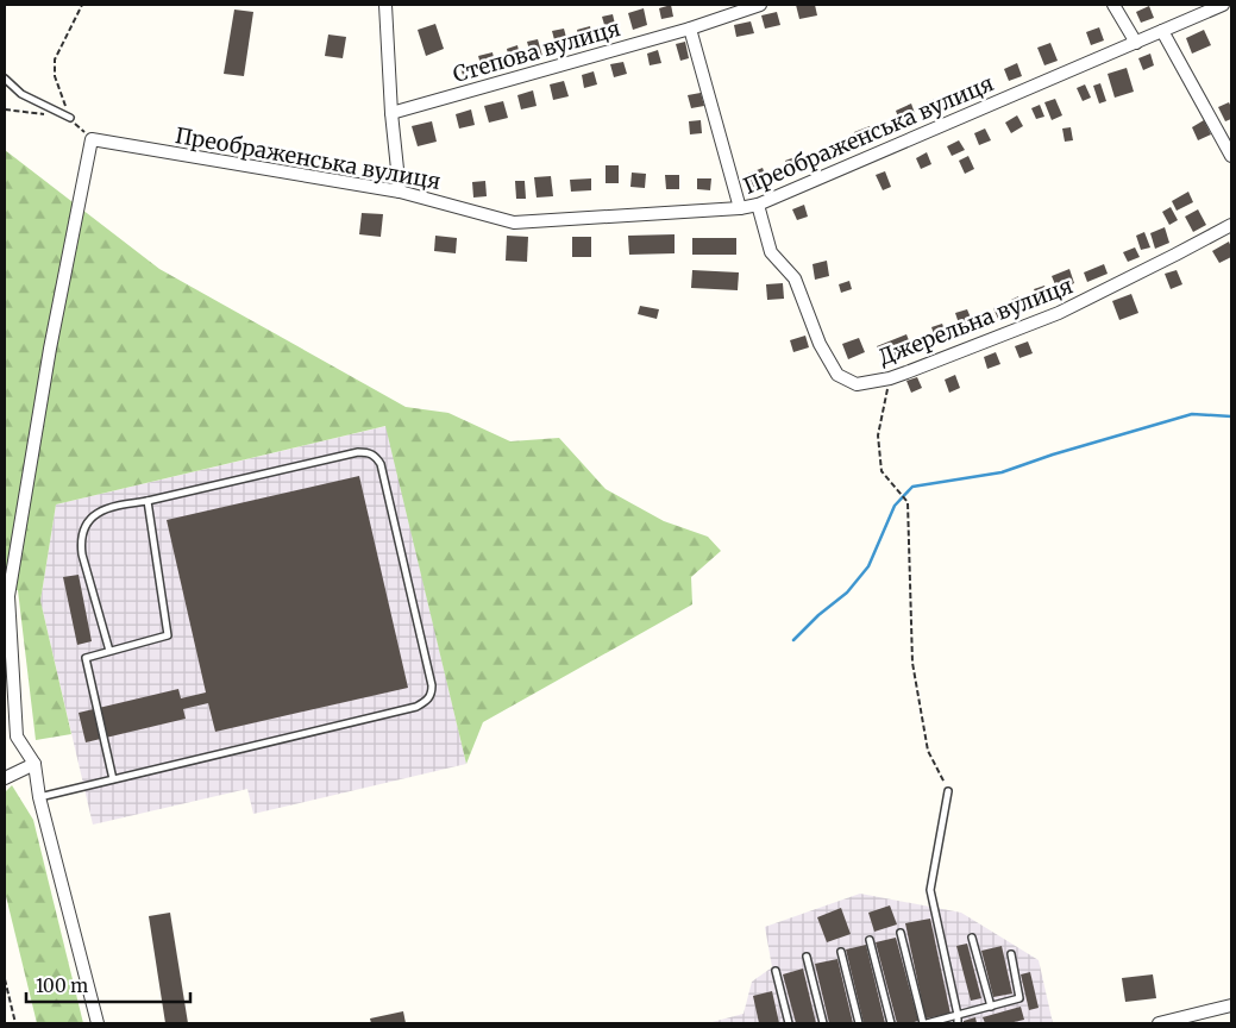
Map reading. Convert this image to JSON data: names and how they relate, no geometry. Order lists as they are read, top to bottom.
{
  "streets": {
    "street": ["Степова вулиця", "Преображенська вулиця", "Джерельна вулиця"]
  },
  "crossings": [
    ["Преображенська вулиця", "Джерельна вулиця"]
  ],
  "scale_bar": "100 m"
}
